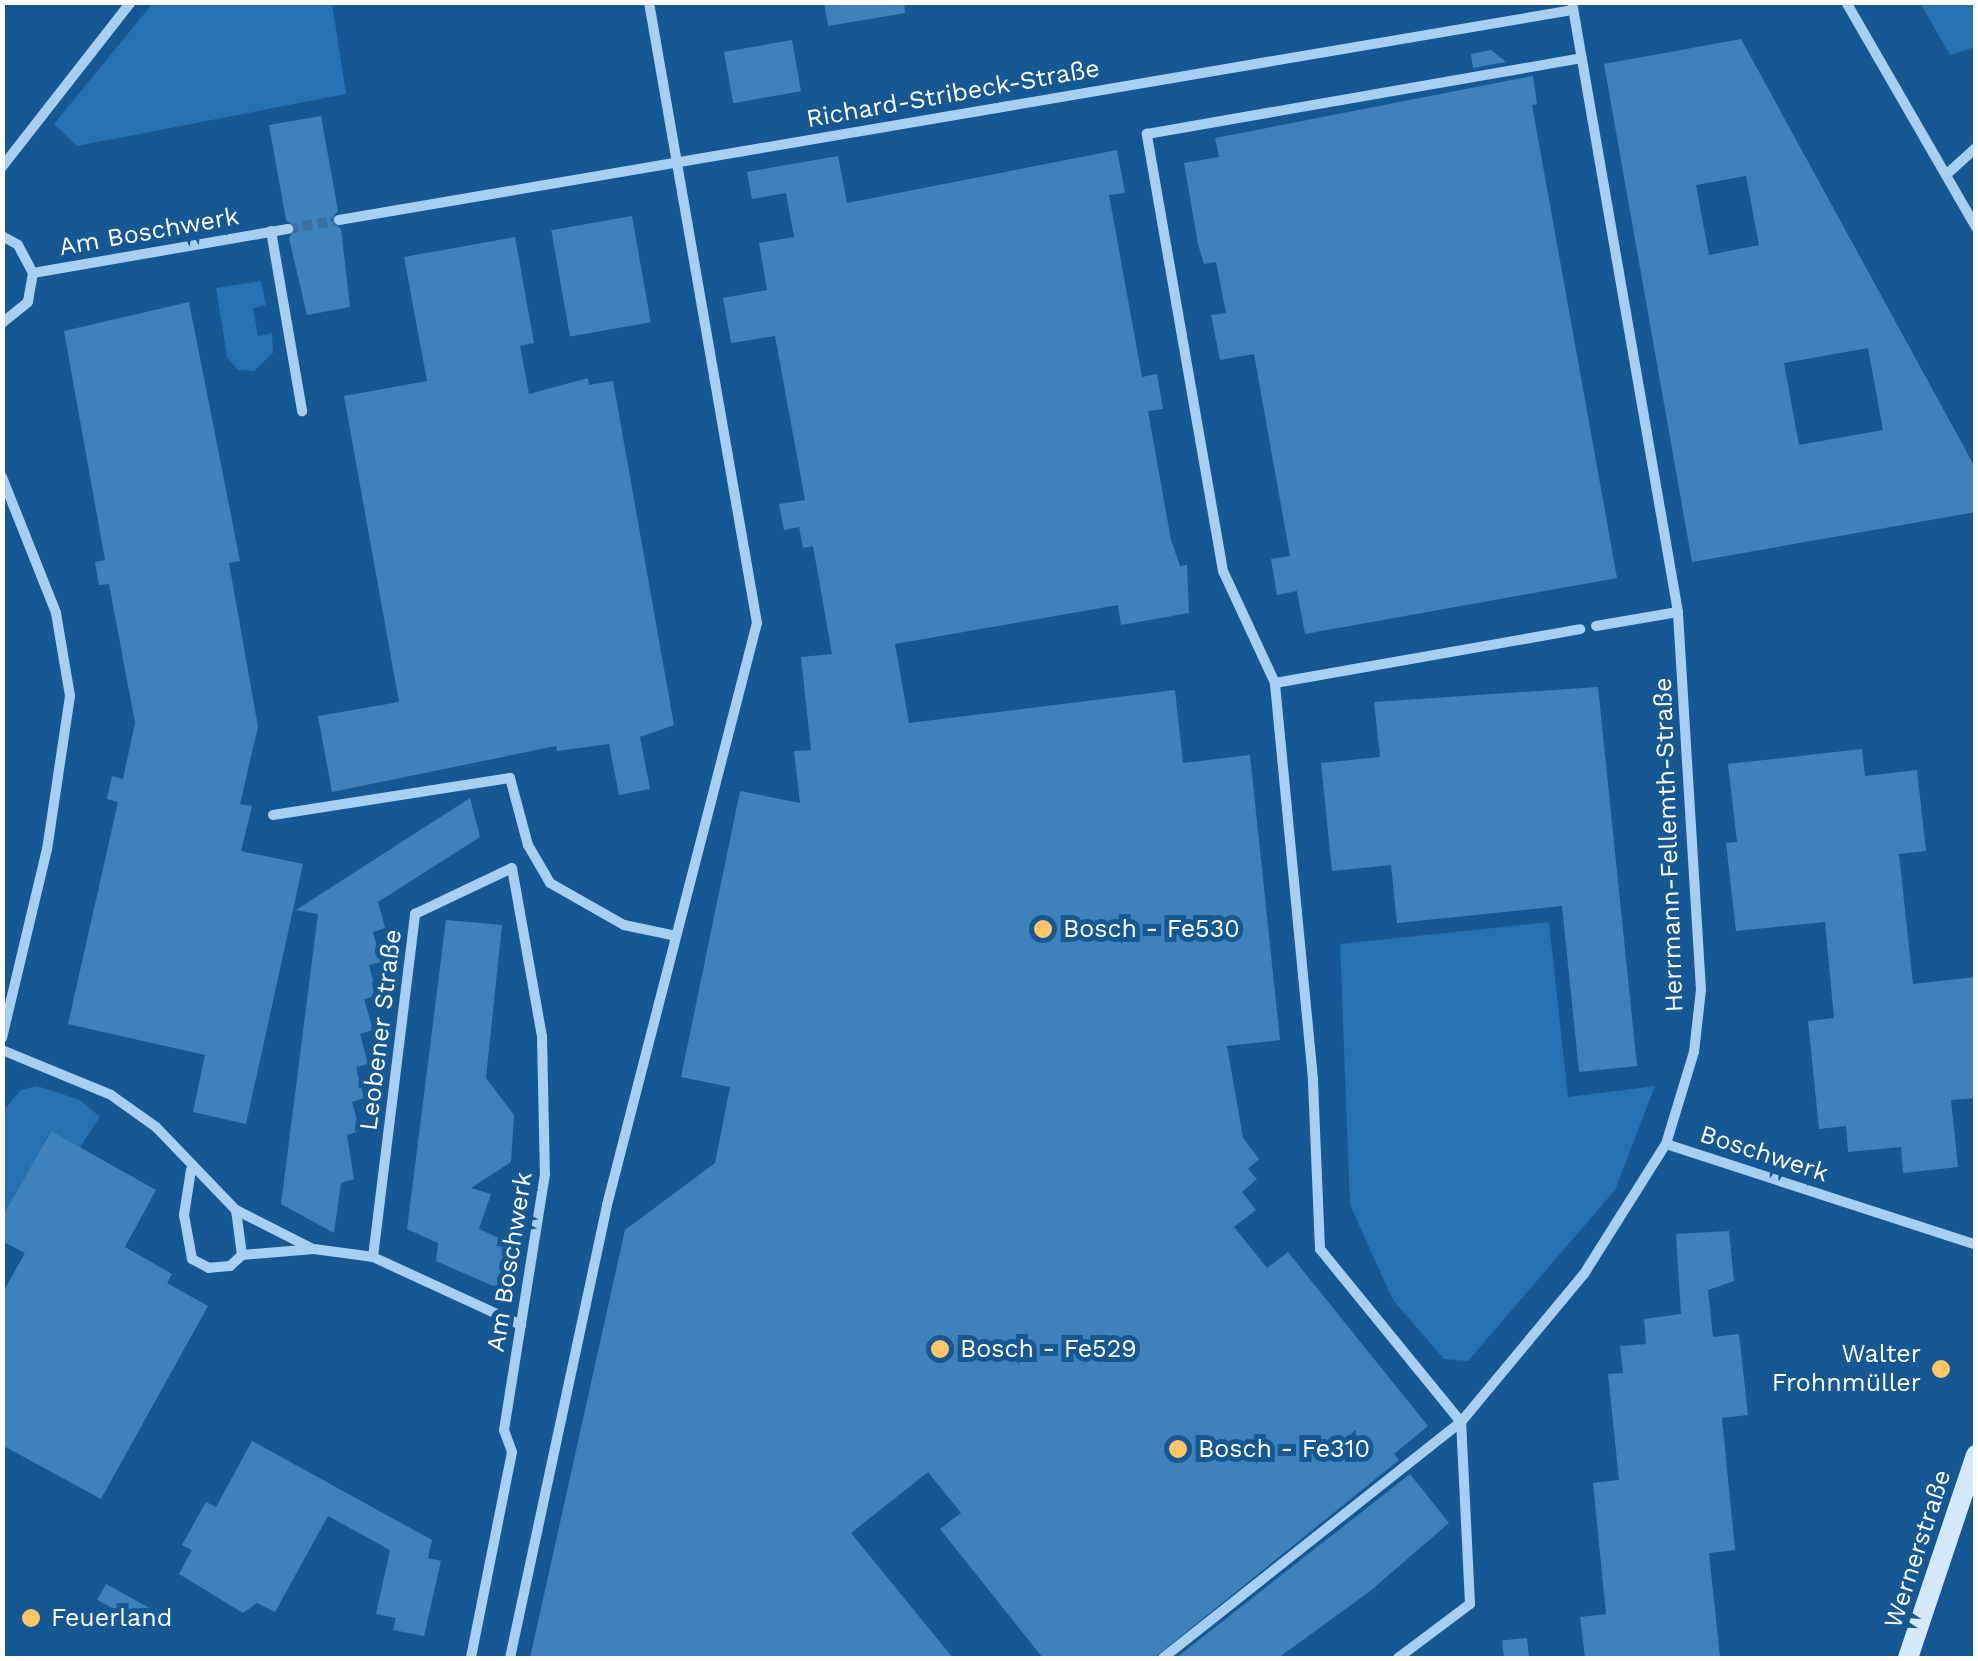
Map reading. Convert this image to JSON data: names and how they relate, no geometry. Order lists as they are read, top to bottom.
{
  "streets": {
    "main road": ["Wernerstraße"],
    "street": [
      "Richard-Stribeck-Straße",
      "Am Boschwerk",
      "Herrmann-Fellemth-Straße",
      "Leobener Straße",
      "Boschwerk"
    ]
  },
  "crossings": [
    ["Richard-Stribeck-Straße", "Herrmann-Fellemth-Straße"],
    ["Am Boschwerk", "Leobener Straße"],
    ["Herrmann-Fellemth-Straße", "Boschwerk"]
  ],
  "places": [
    "Bosch - Fe530",
    "Bosch - Fe529",
    "Walter Frohnmüller",
    "Bosch - Fe310",
    "Feuerland"
  ]
}
